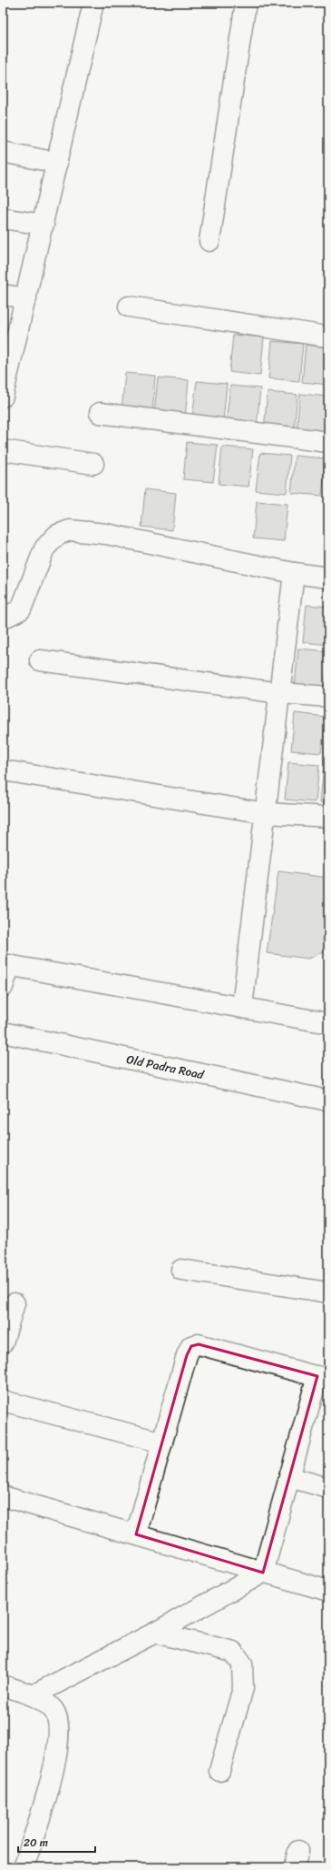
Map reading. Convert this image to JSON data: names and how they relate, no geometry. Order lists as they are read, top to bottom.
{
  "streets": {
    "street": ["Old Padra Road"]
  },
  "scale_bar": "20 m"
}
